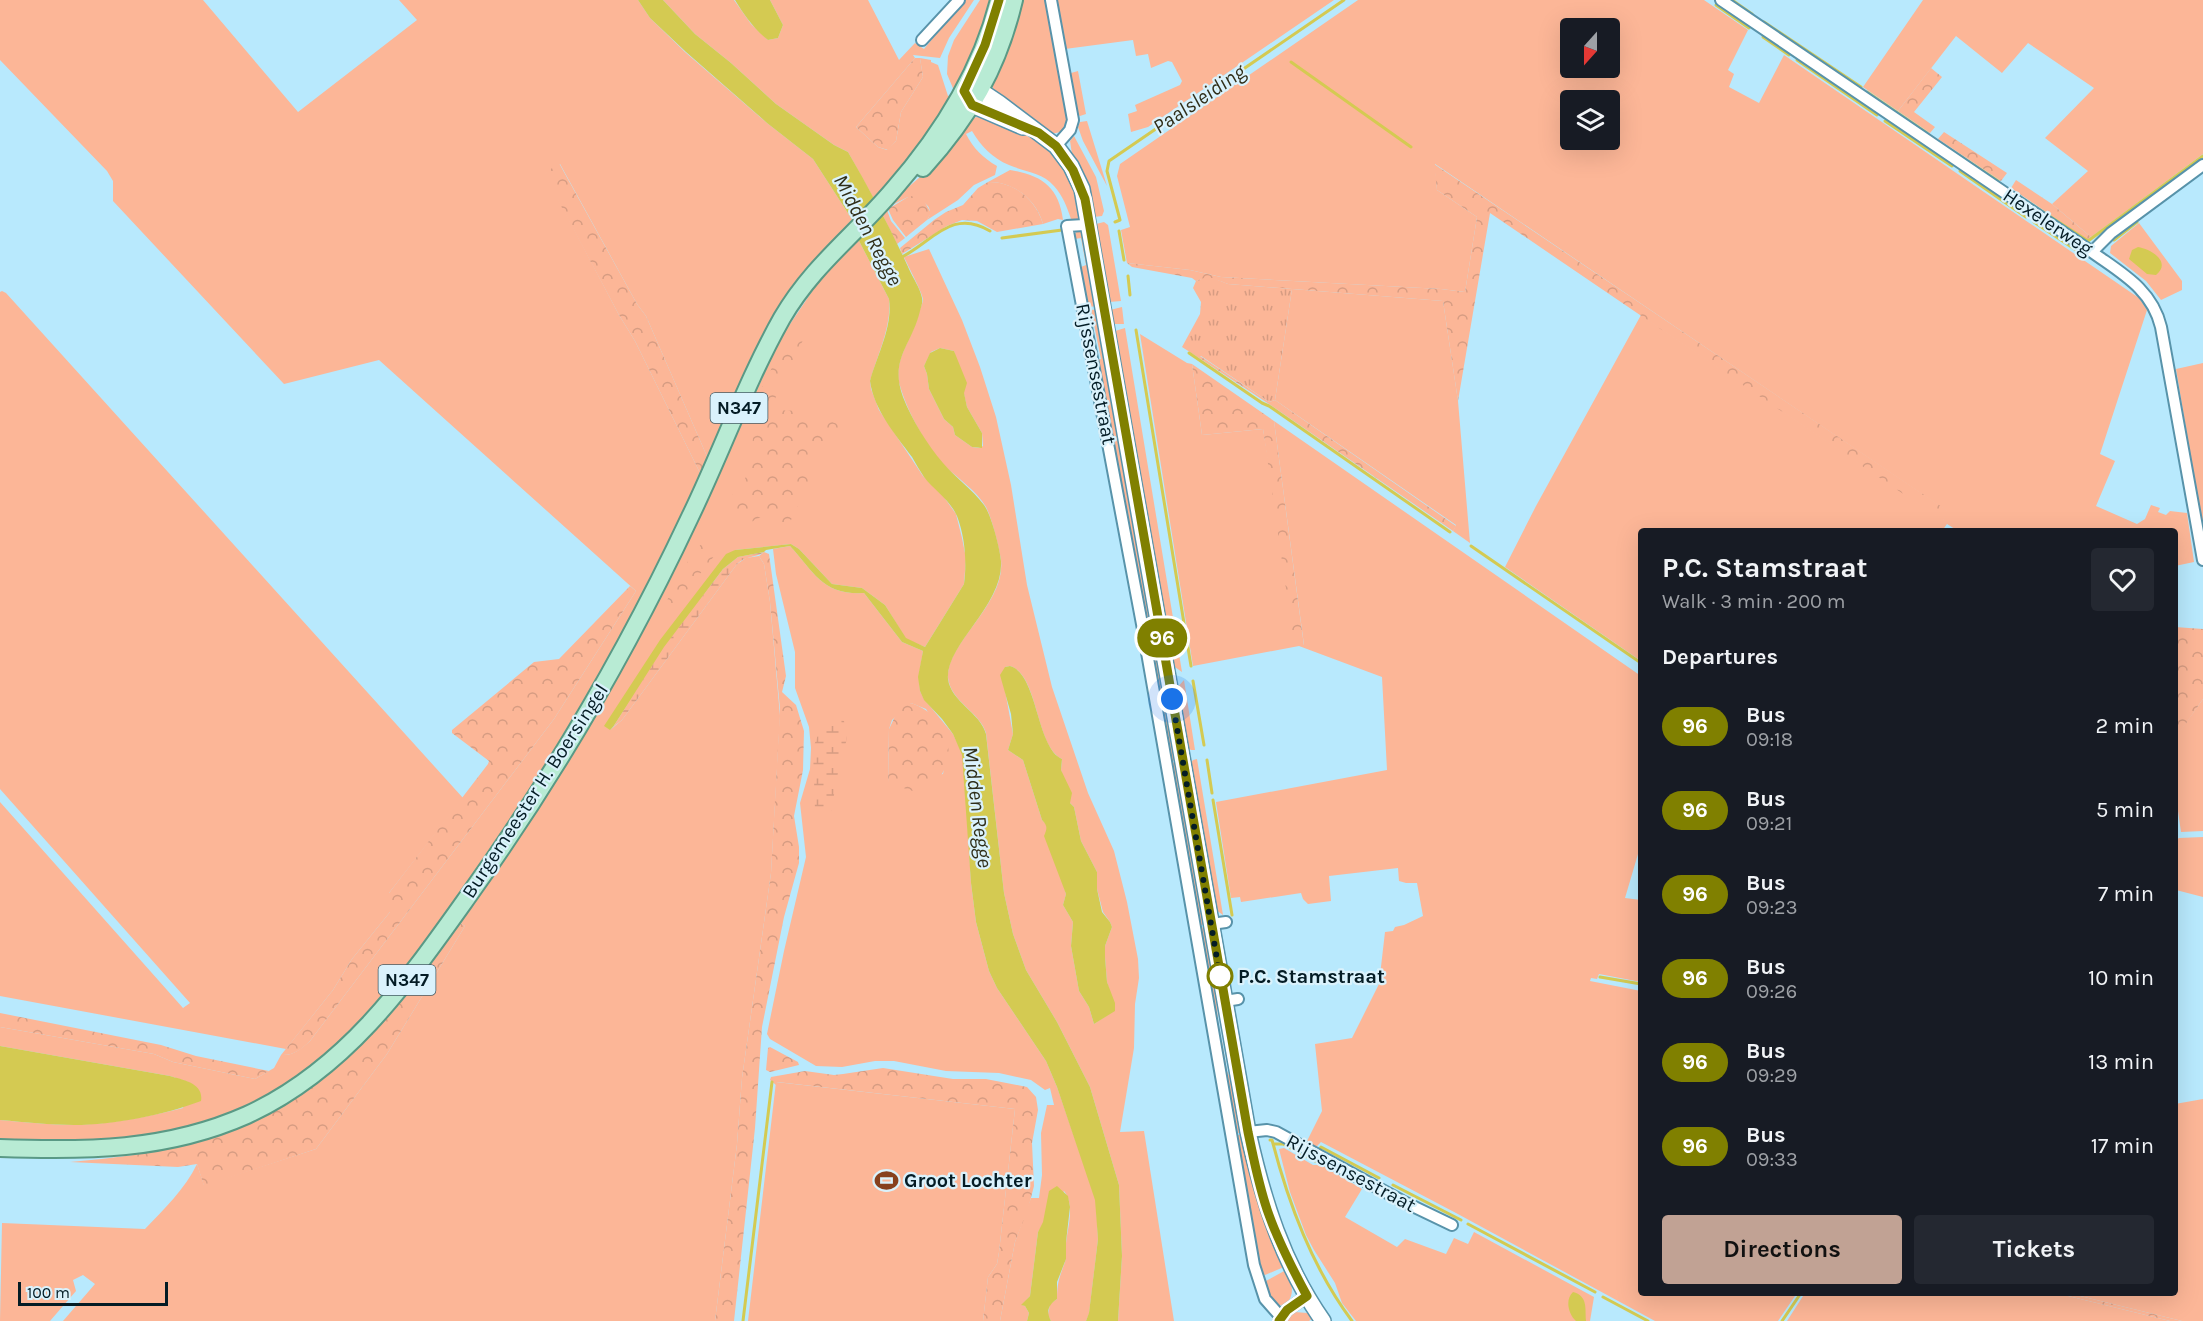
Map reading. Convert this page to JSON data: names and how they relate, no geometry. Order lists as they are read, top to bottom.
{
  "streets": {
    "main road": ["Rijssensestraat", "N347", "Burgemeester H. Boersingel"],
    "street": ["Hexelerweg"]
  },
  "crossings": [
    ["Rijssensestraat", "N347"],
    ["Rijssensestraat", "Burgemeester H. Boersingel"],
    ["N347", "Burgemeester H. Boersingel"]
  ],
  "water": ["Paalsleiding", "Midden Regge"],
  "places": {
    "other": ["P.C. Stamstraat"],
    "sports": ["Groot Lochter"]
  },
  "lines": ["bus line 96"],
  "scale_bar": "100 m",
  "north": "bottom",
  "page": {
    "on_map": "96",
    "heading": [
      ["P.C. Stamstraat", "Walk · 3 min · 200 m"],
      "Departures"
    ],
    "list": [
      {
        "mark": "96",
        "name": "Bus",
        "note": "09:18",
        "value": "2 min"
      },
      {
        "mark": "96",
        "name": "Bus",
        "note": "09:21",
        "value": "5 min"
      },
      {
        "mark": "96",
        "name": "Bus",
        "note": "09:23",
        "value": "7 min"
      },
      {
        "mark": "96",
        "name": "Bus",
        "note": "09:26",
        "value": "10 min"
      },
      {
        "mark": "96",
        "name": "Bus",
        "note": "09:29",
        "value": "13 min"
      },
      {
        "mark": "96",
        "name": "Bus",
        "note": "09:33",
        "value": "17 min"
      }
    ],
    "buttons": ["Directions", "Tickets"],
    "scale": "100 m"
  }
}
